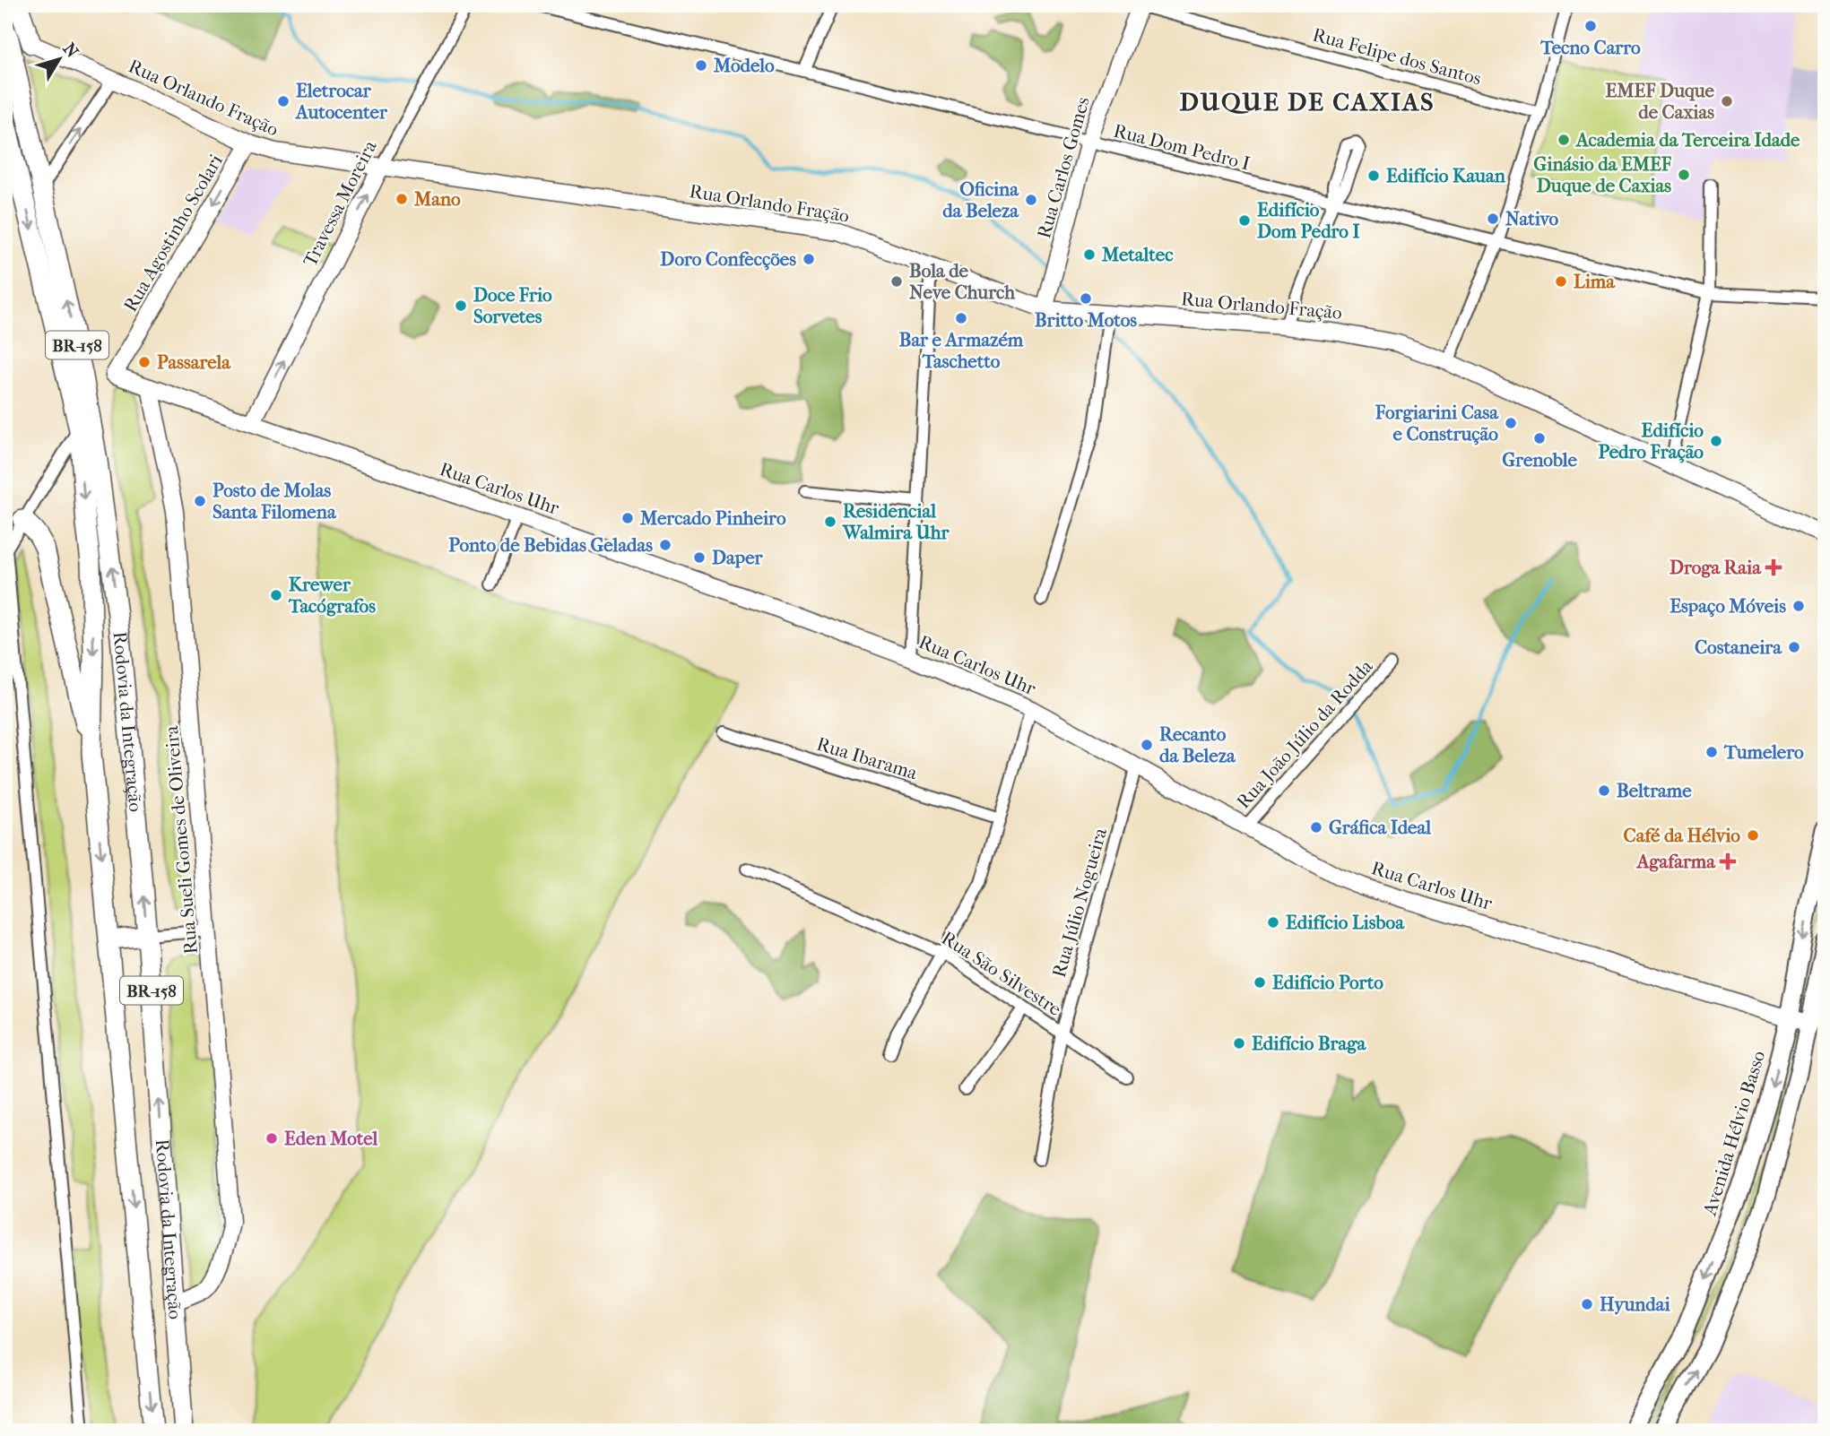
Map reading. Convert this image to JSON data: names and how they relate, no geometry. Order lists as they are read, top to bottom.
{
  "streets": {
    "highway": ["BR-158", "Rodovia da Integração"],
    "main road": ["Avenida Hélvio Basso"],
    "street": [
      "Rua Felipe dos Santos",
      "Rua Orlando Fração",
      "Rua Dom Pedro I",
      "Rua Carlos Gomes",
      "Travessa Moreira",
      "Rua Agostinho Scolari",
      "Rua Carlos Uhr",
      "Rua João Júlio da Rodda",
      "Rua Ibarama",
      "Rua Sueli Gomes de Oliveira",
      "Rua Júlio Nogueira",
      "Rua São Silvestre"
    ]
  },
  "crossings": [
    ["Rua Felipe dos Santos", "Rua Carlos Gomes"],
    ["Rua Orlando Fração", "Rua Carlos Gomes"],
    ["Rua Orlando Fração", "Travessa Moreira"],
    ["Rua Orlando Fração", "Rua Agostinho Scolari"],
    ["Rua Dom Pedro I", "Rua Carlos Gomes"],
    ["Travessa Moreira", "Rua Carlos Uhr"],
    ["Rua Agostinho Scolari", "Rua Carlos Uhr"],
    ["Rua Carlos Uhr", "Rua João Júlio da Rodda"],
    ["Rua Carlos Uhr", "Rua Sueli Gomes de Oliveira"],
    ["Rua Carlos Uhr", "Rua Júlio Nogueira"],
    ["Rua Carlos Uhr", "Avenida Hélvio Basso"],
    ["Rodovia da Integração", "Rua Sueli Gomes de Oliveira"],
    ["Rua Júlio Nogueira", "Rua São Silvestre"]
  ],
  "one_way": ["Travessa Moreira", "Rua Agostinho Scolari"],
  "districts": ["DUQUE DE CAXIAS"],
  "places": {
    "other": [
      "Tecno Carro",
      "Modelo",
      "Eletrocar Autocenter",
      "EMEF Duque de Caxias",
      "Academia da Terceira Idade",
      "Ginásio da EMEF Duque de Caxias",
      "Edifício Kauan",
      "Mano",
      "Oficina da Beleza",
      "Nativo",
      "Edifício Dom Pedro I",
      "Metaltec",
      "Doro Confecções",
      "Bola de Neve Church",
      "Lima",
      "Britto Motos",
      "Doce Frio Sorvetes",
      "Bar e Armazém Taschetto",
      "Passarela",
      "Forgiarini Casa e Construção",
      "Grenoble",
      "Edifício Pedro Fração",
      "Posto de Molas Santa Filomena",
      "Mercado Pinheiro",
      "Residencial Walmira Uhr",
      "Ponto de Bebidas Geladas",
      "Daper",
      "Krewer Tacógrafos",
      "Espaço Móveis",
      "Costaneira",
      "Recanto da Beleza",
      "Tumelero",
      "Beltrame",
      "Gráfica Ideal",
      "Café da Hélvio",
      "Edifício Lisboa",
      "Edifício Porto",
      "Edifício Braga",
      "Eden Motel",
      "Hyundai"
    ],
    "health": ["Droga Raia", "Agafarma"]
  },
  "north": "top right"
}
